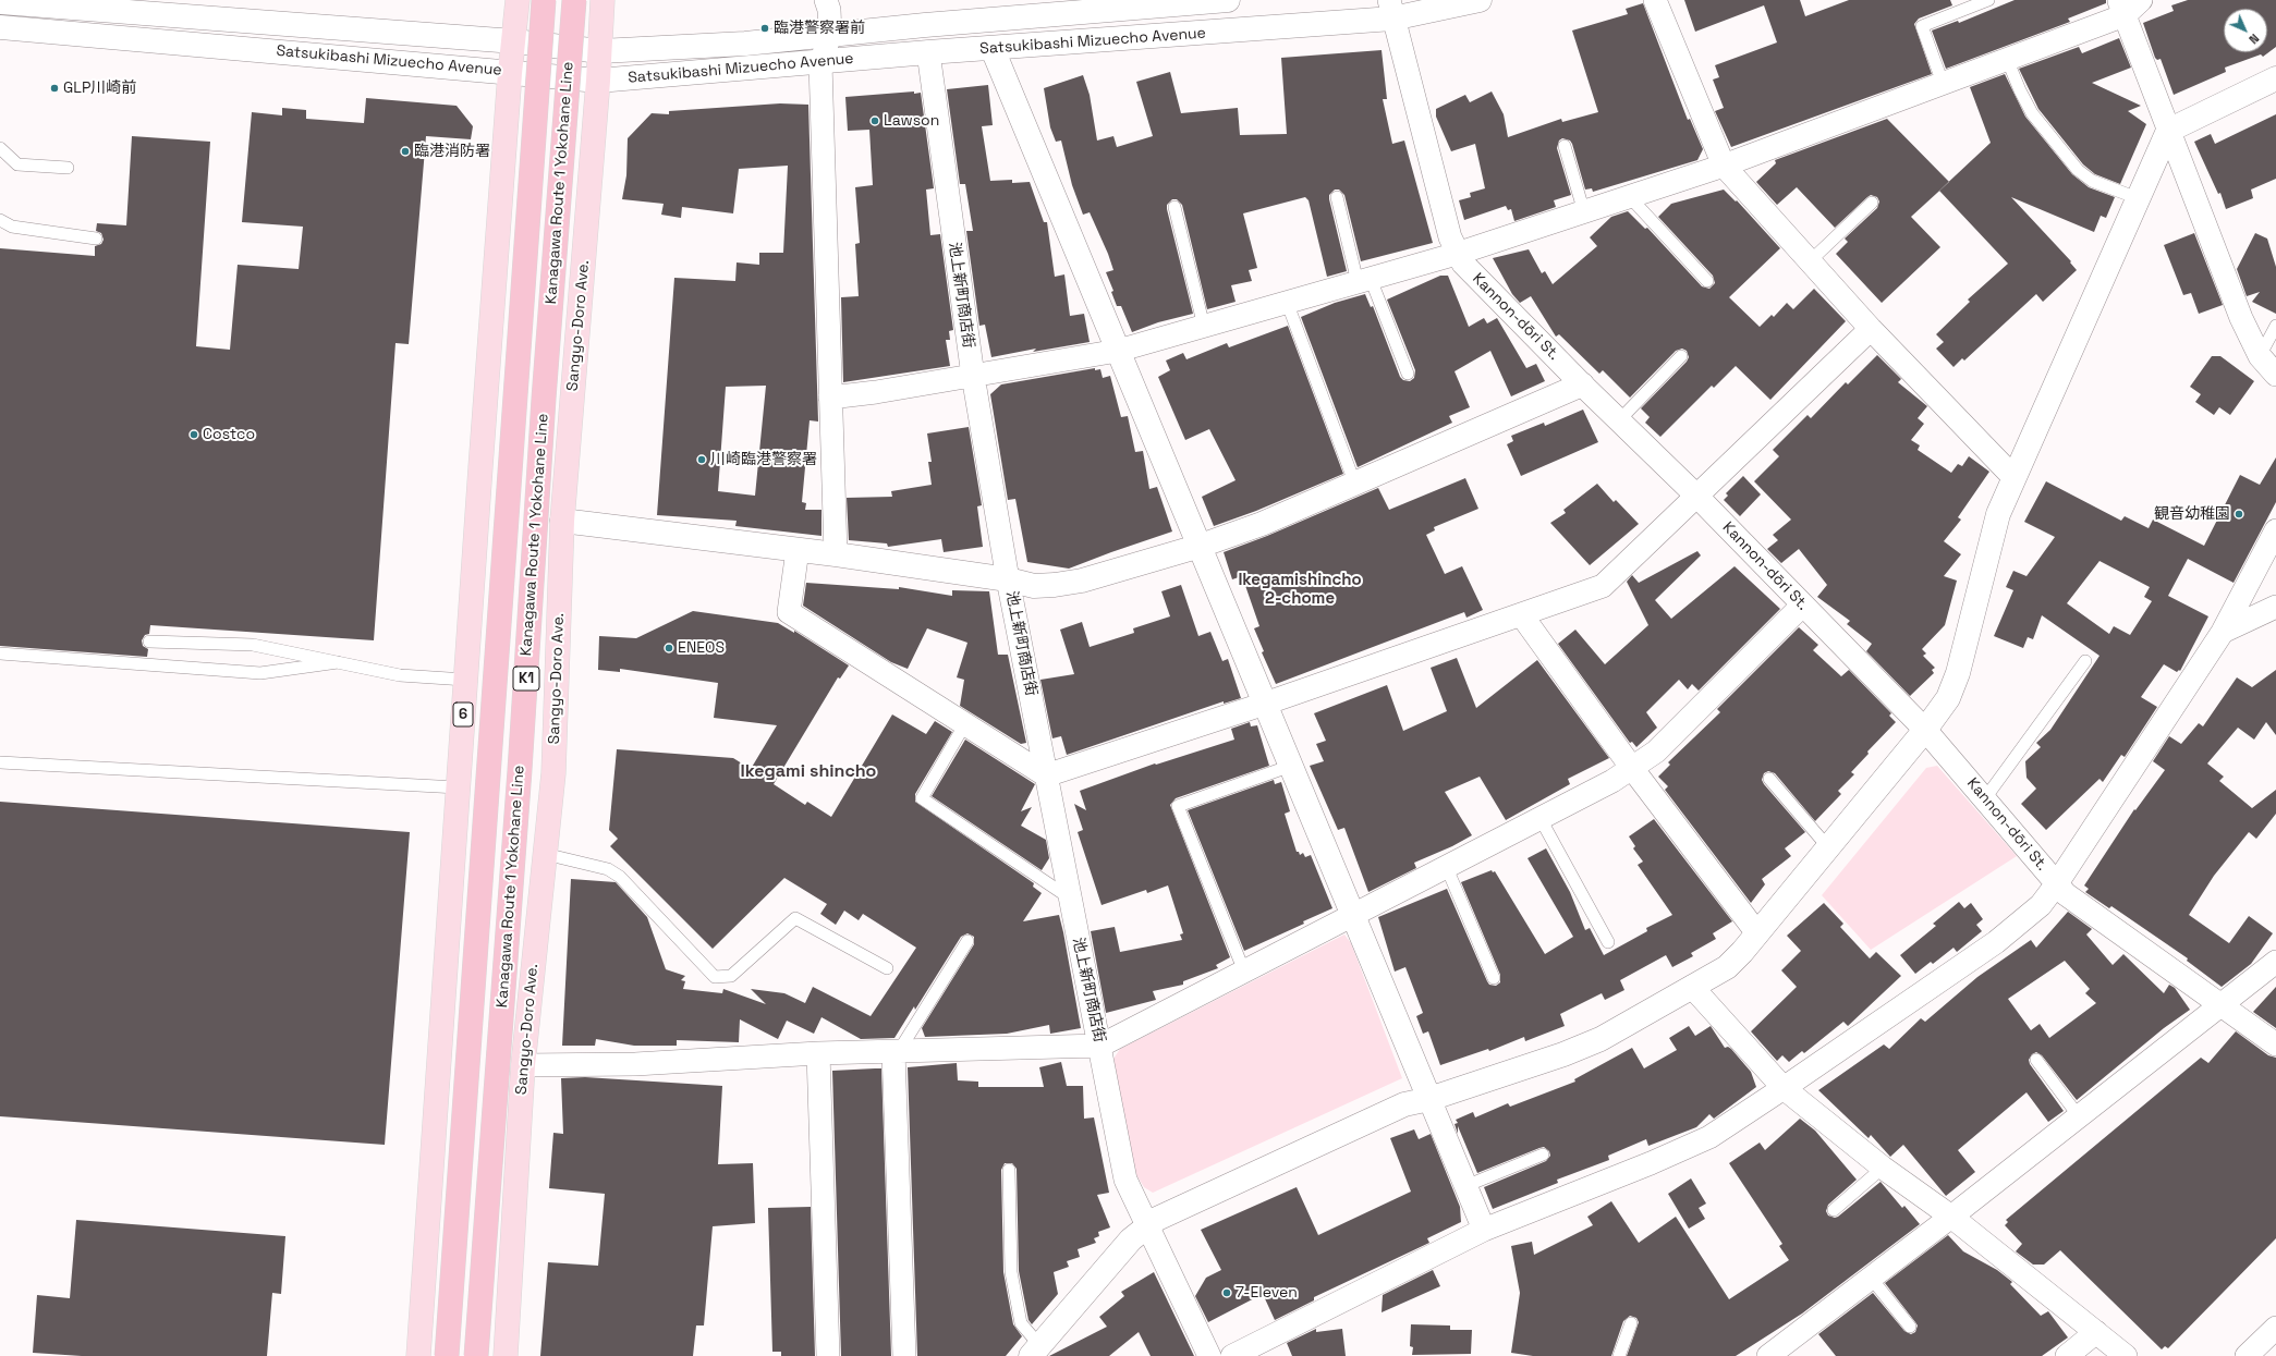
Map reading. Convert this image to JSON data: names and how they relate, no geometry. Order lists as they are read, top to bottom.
{
  "streets": {
    "highway": ["Kanagawa Route 1 Yokohane Line", "K1"],
    "main road": ["Sangyo-Doro Ave.", "6"],
    "street": ["Satsukibashi Mizuecho Avenue", "池上新町商店街", "Kannon-dōri St."]
  },
  "crossings": [
    ["Satsukibashi Mizuecho Avenue", "池上新町商店街"],
    ["Satsukibashi Mizuecho Avenue", "Kannon-dōri St."],
    ["Satsukibashi Mizuecho Avenue", "Sangyo-Doro Ave."],
    ["Satsukibashi Mizuecho Avenue", "6"]
  ],
  "districts": ["Ikegamishincho 2-chome", "Ikegami shincho"],
  "places": [
    "臨港警察署前",
    "GLP川崎前",
    "Lawson",
    "臨港消防署",
    "Costco",
    "川崎臨港警察署",
    "観音幼稚園",
    "ENEOS",
    "7-Eleven"
  ],
  "north": "bottom right"
}
